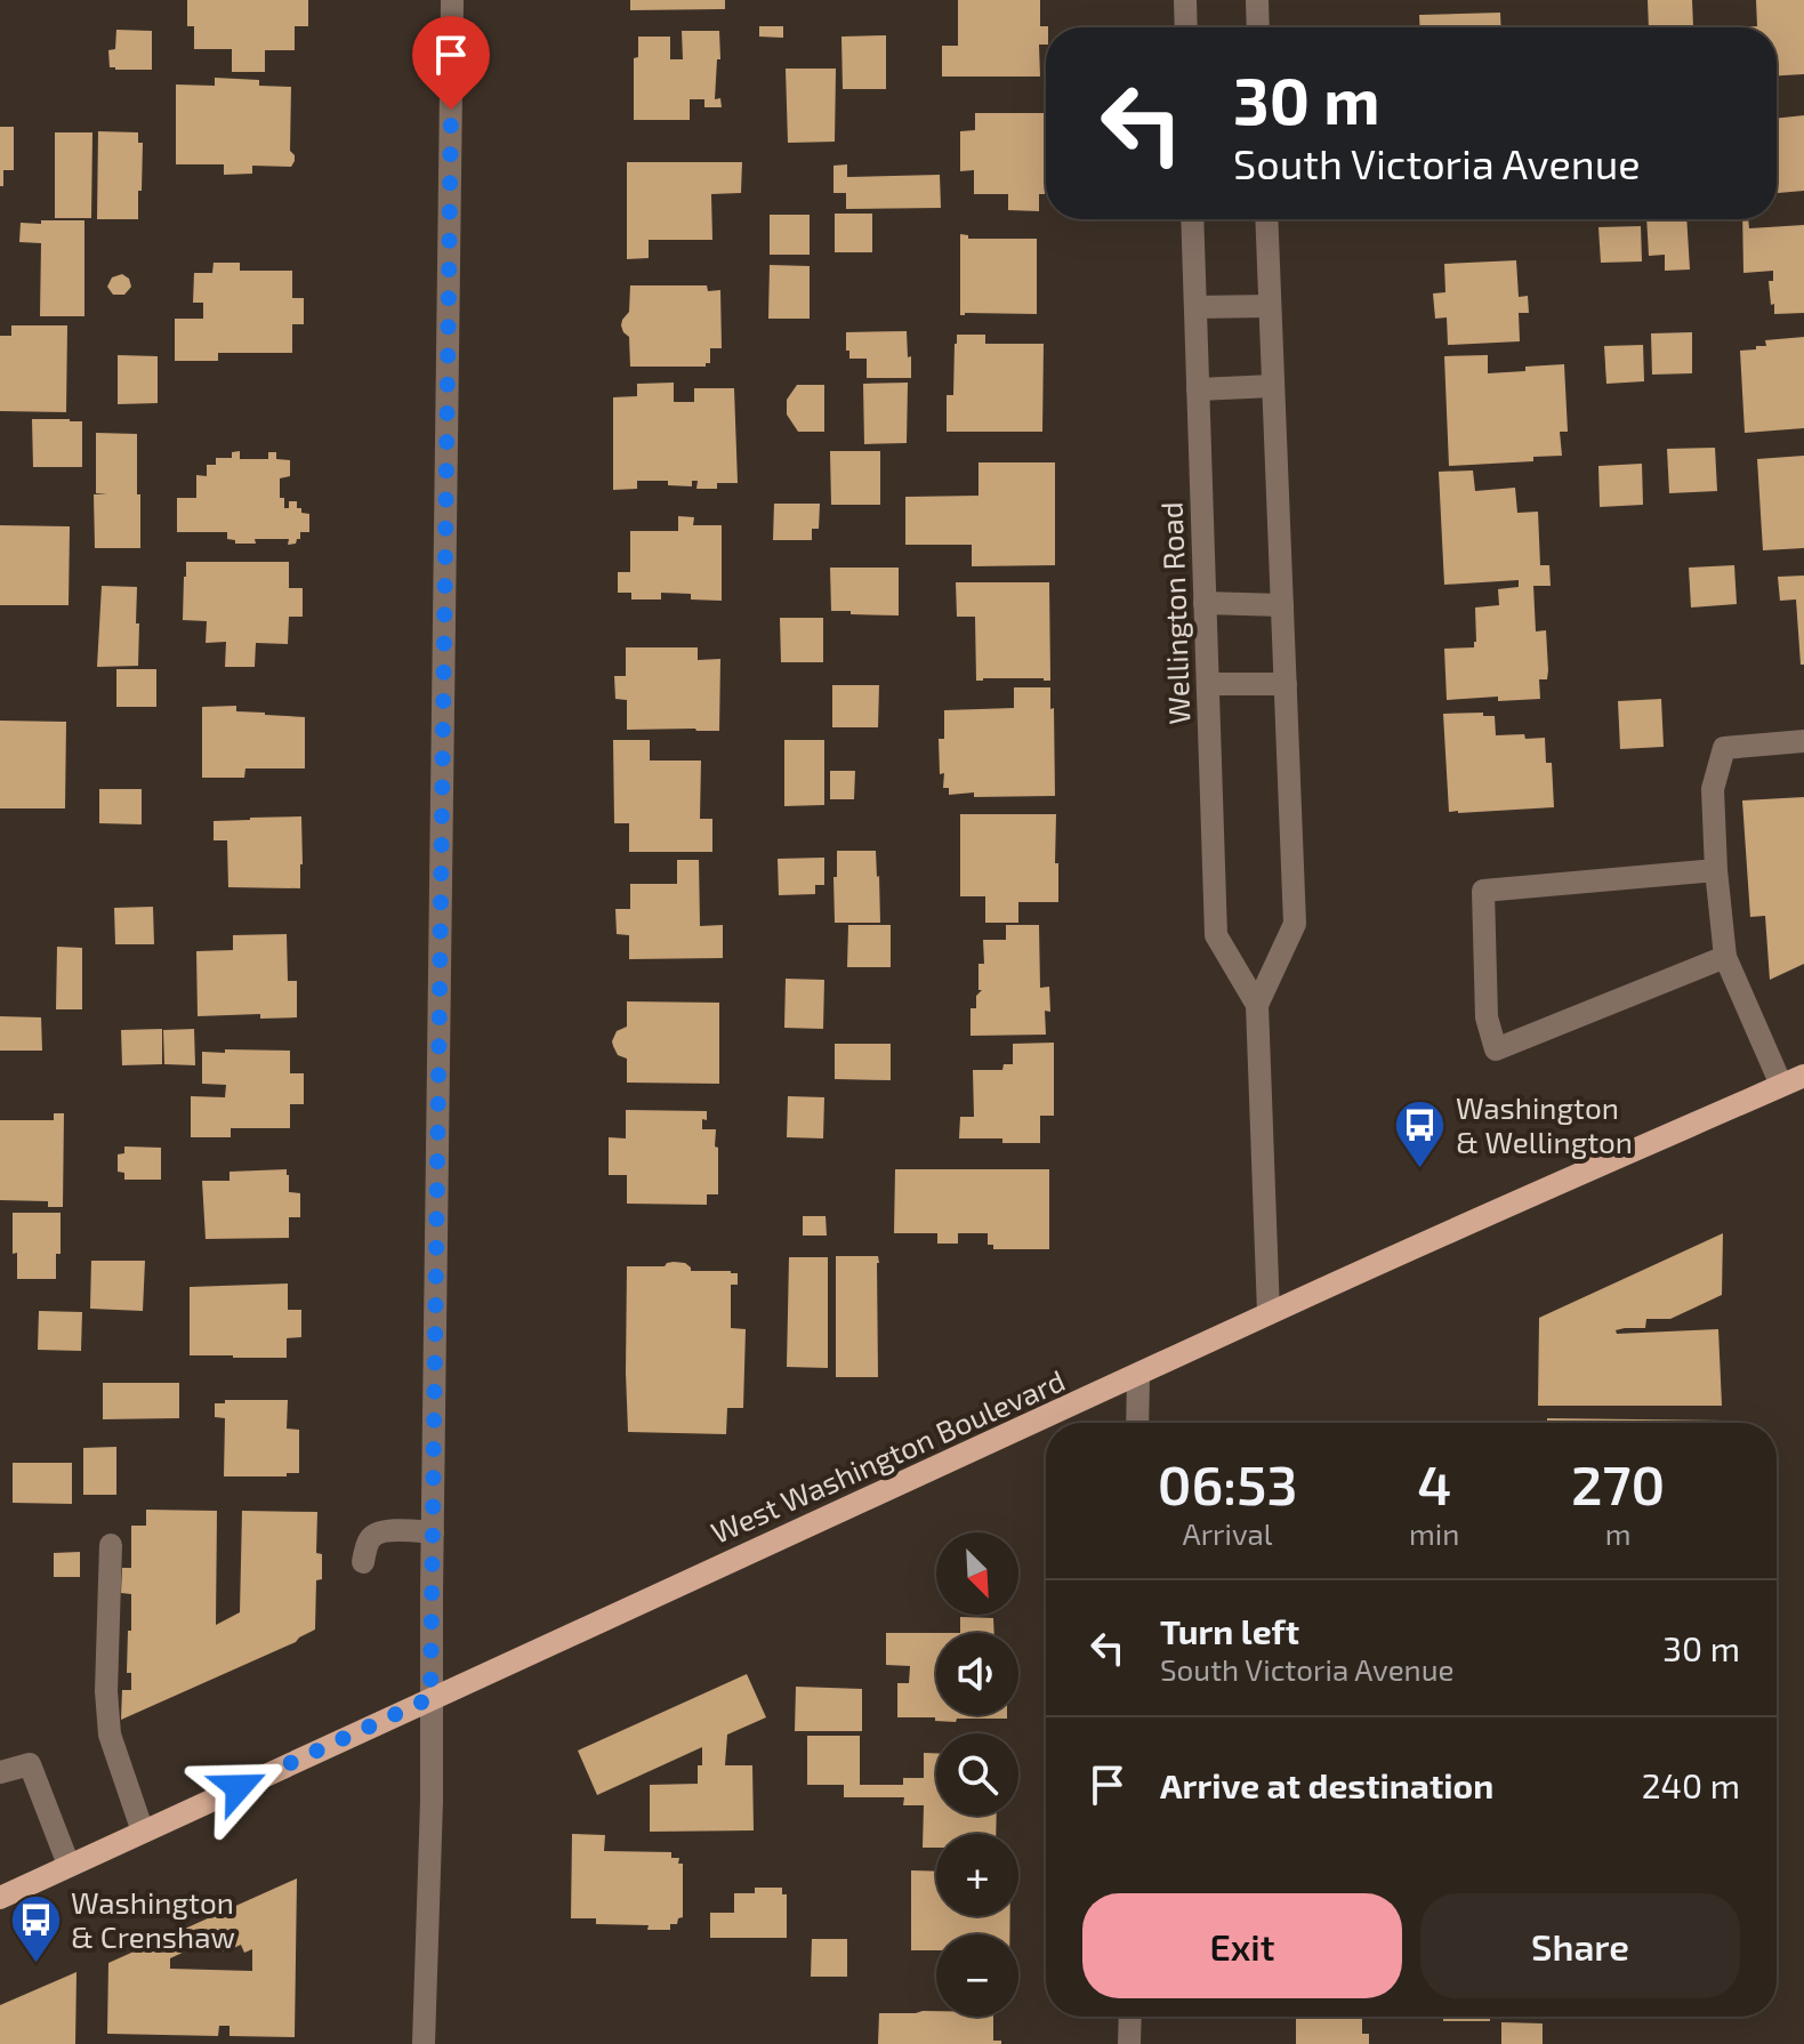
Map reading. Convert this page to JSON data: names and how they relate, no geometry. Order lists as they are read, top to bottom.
{
  "streets": {
    "main road": ["West Washington Boulevard"],
    "street": ["Wellington Road"]
  },
  "crossings": [
    ["Wellington Road", "West Washington Boulevard"]
  ],
  "places": {
    "bus stop": ["Washington & Wellington", "Washington & Crenshaw"]
  },
  "north": "bottom right",
  "page": {
    "turn": ["30 m", "South Victoria Avenue"],
    "eta": [
      "06:53",
      "Arrival",
      "4",
      "min",
      "270",
      "m"
    ],
    "map_buttons": ["+", "−"],
    "list": [
      {
        "name": "Turn left",
        "note": "South Victoria Avenue",
        "value": "30 m"
      },
      {
        "name": "Arrive at destination",
        "value": "240 m"
      }
    ],
    "buttons": ["Exit", "Share"]
  }
}
